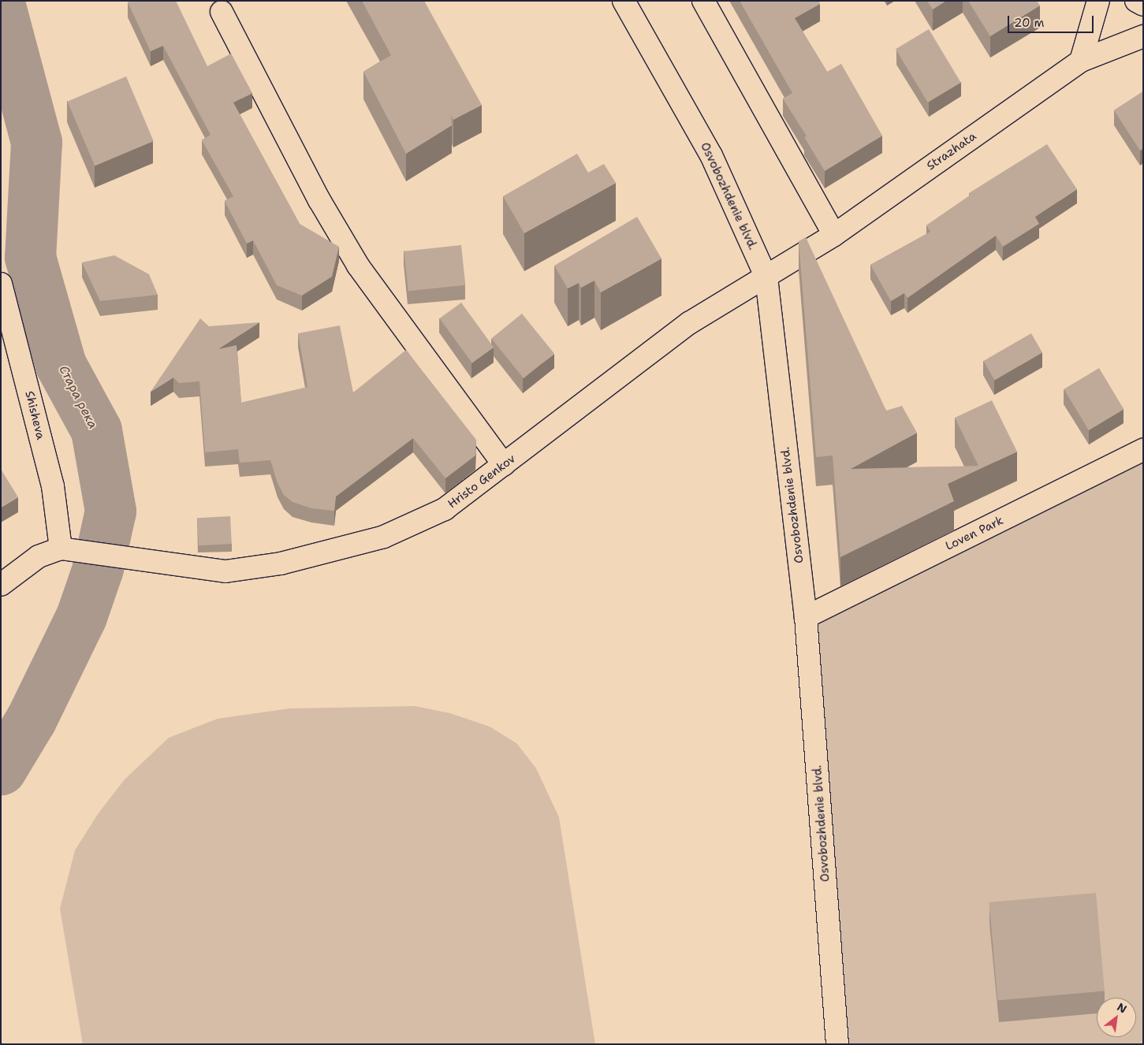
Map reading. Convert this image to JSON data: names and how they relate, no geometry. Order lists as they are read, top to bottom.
{
  "streets": {
    "street": [
      "Strazhata",
      "Osvobozhdenie blvd.",
      "Shisheva",
      "Hristo Genkov",
      "Loven Park"
    ]
  },
  "crossings": [
    ["Strazhata", "Osvobozhdenie blvd."],
    ["Strazhata", "Hristo Genkov"],
    ["Osvobozhdenie blvd.", "Hristo Genkov"],
    ["Osvobozhdenie blvd.", "Loven Park"],
    ["Shisheva", "Hristo Genkov"]
  ],
  "water": ["Стара река"],
  "scale_bar": "20 m",
  "north": "top right"
}
